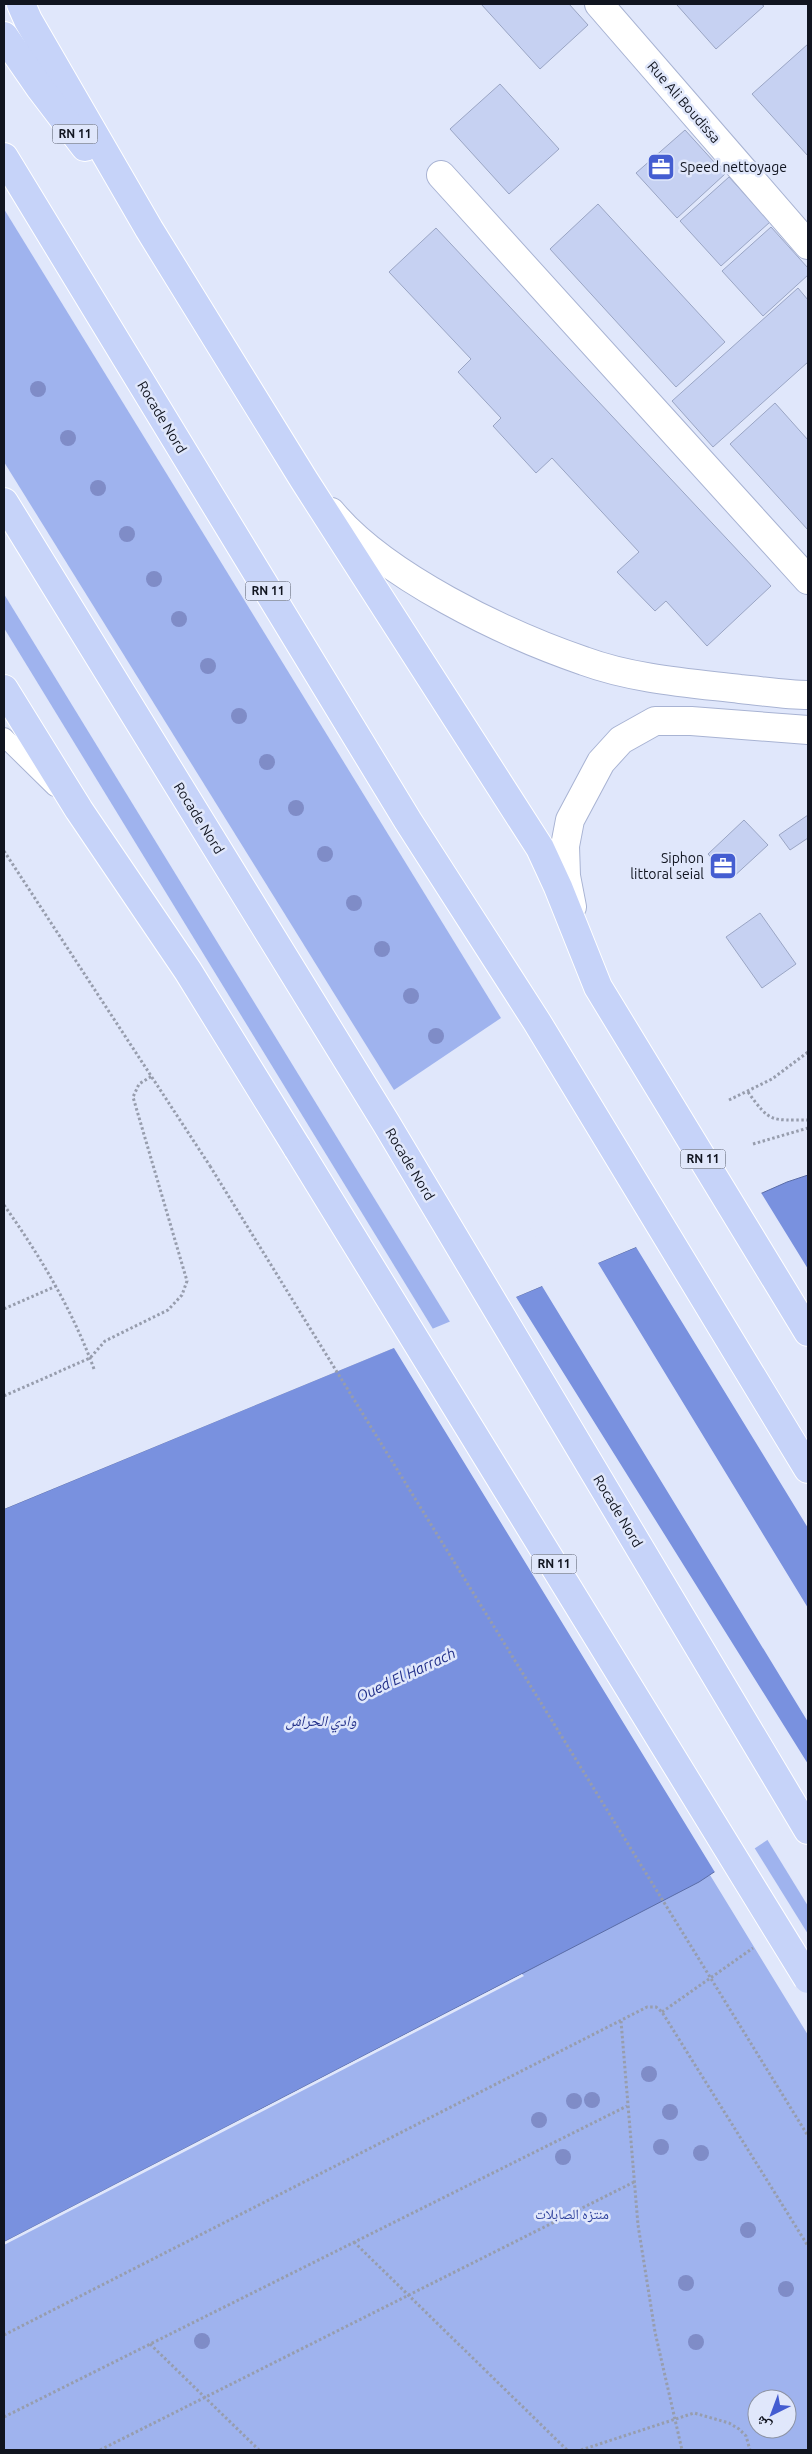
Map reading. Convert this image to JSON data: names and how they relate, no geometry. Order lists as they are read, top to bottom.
{
  "streets": {
    "highway": ["RN 11", "Rocade Nord"],
    "main road": ["Rue Ali Boudissa"]
  },
  "water": ["Oued El Harrach", "وادي الحراش"],
  "parks": ["منتزه الصابلات"],
  "places": {
    "office": ["Speed nettoyage", "Siphon littoral seial"]
  },
  "north": "bottom left"
}
